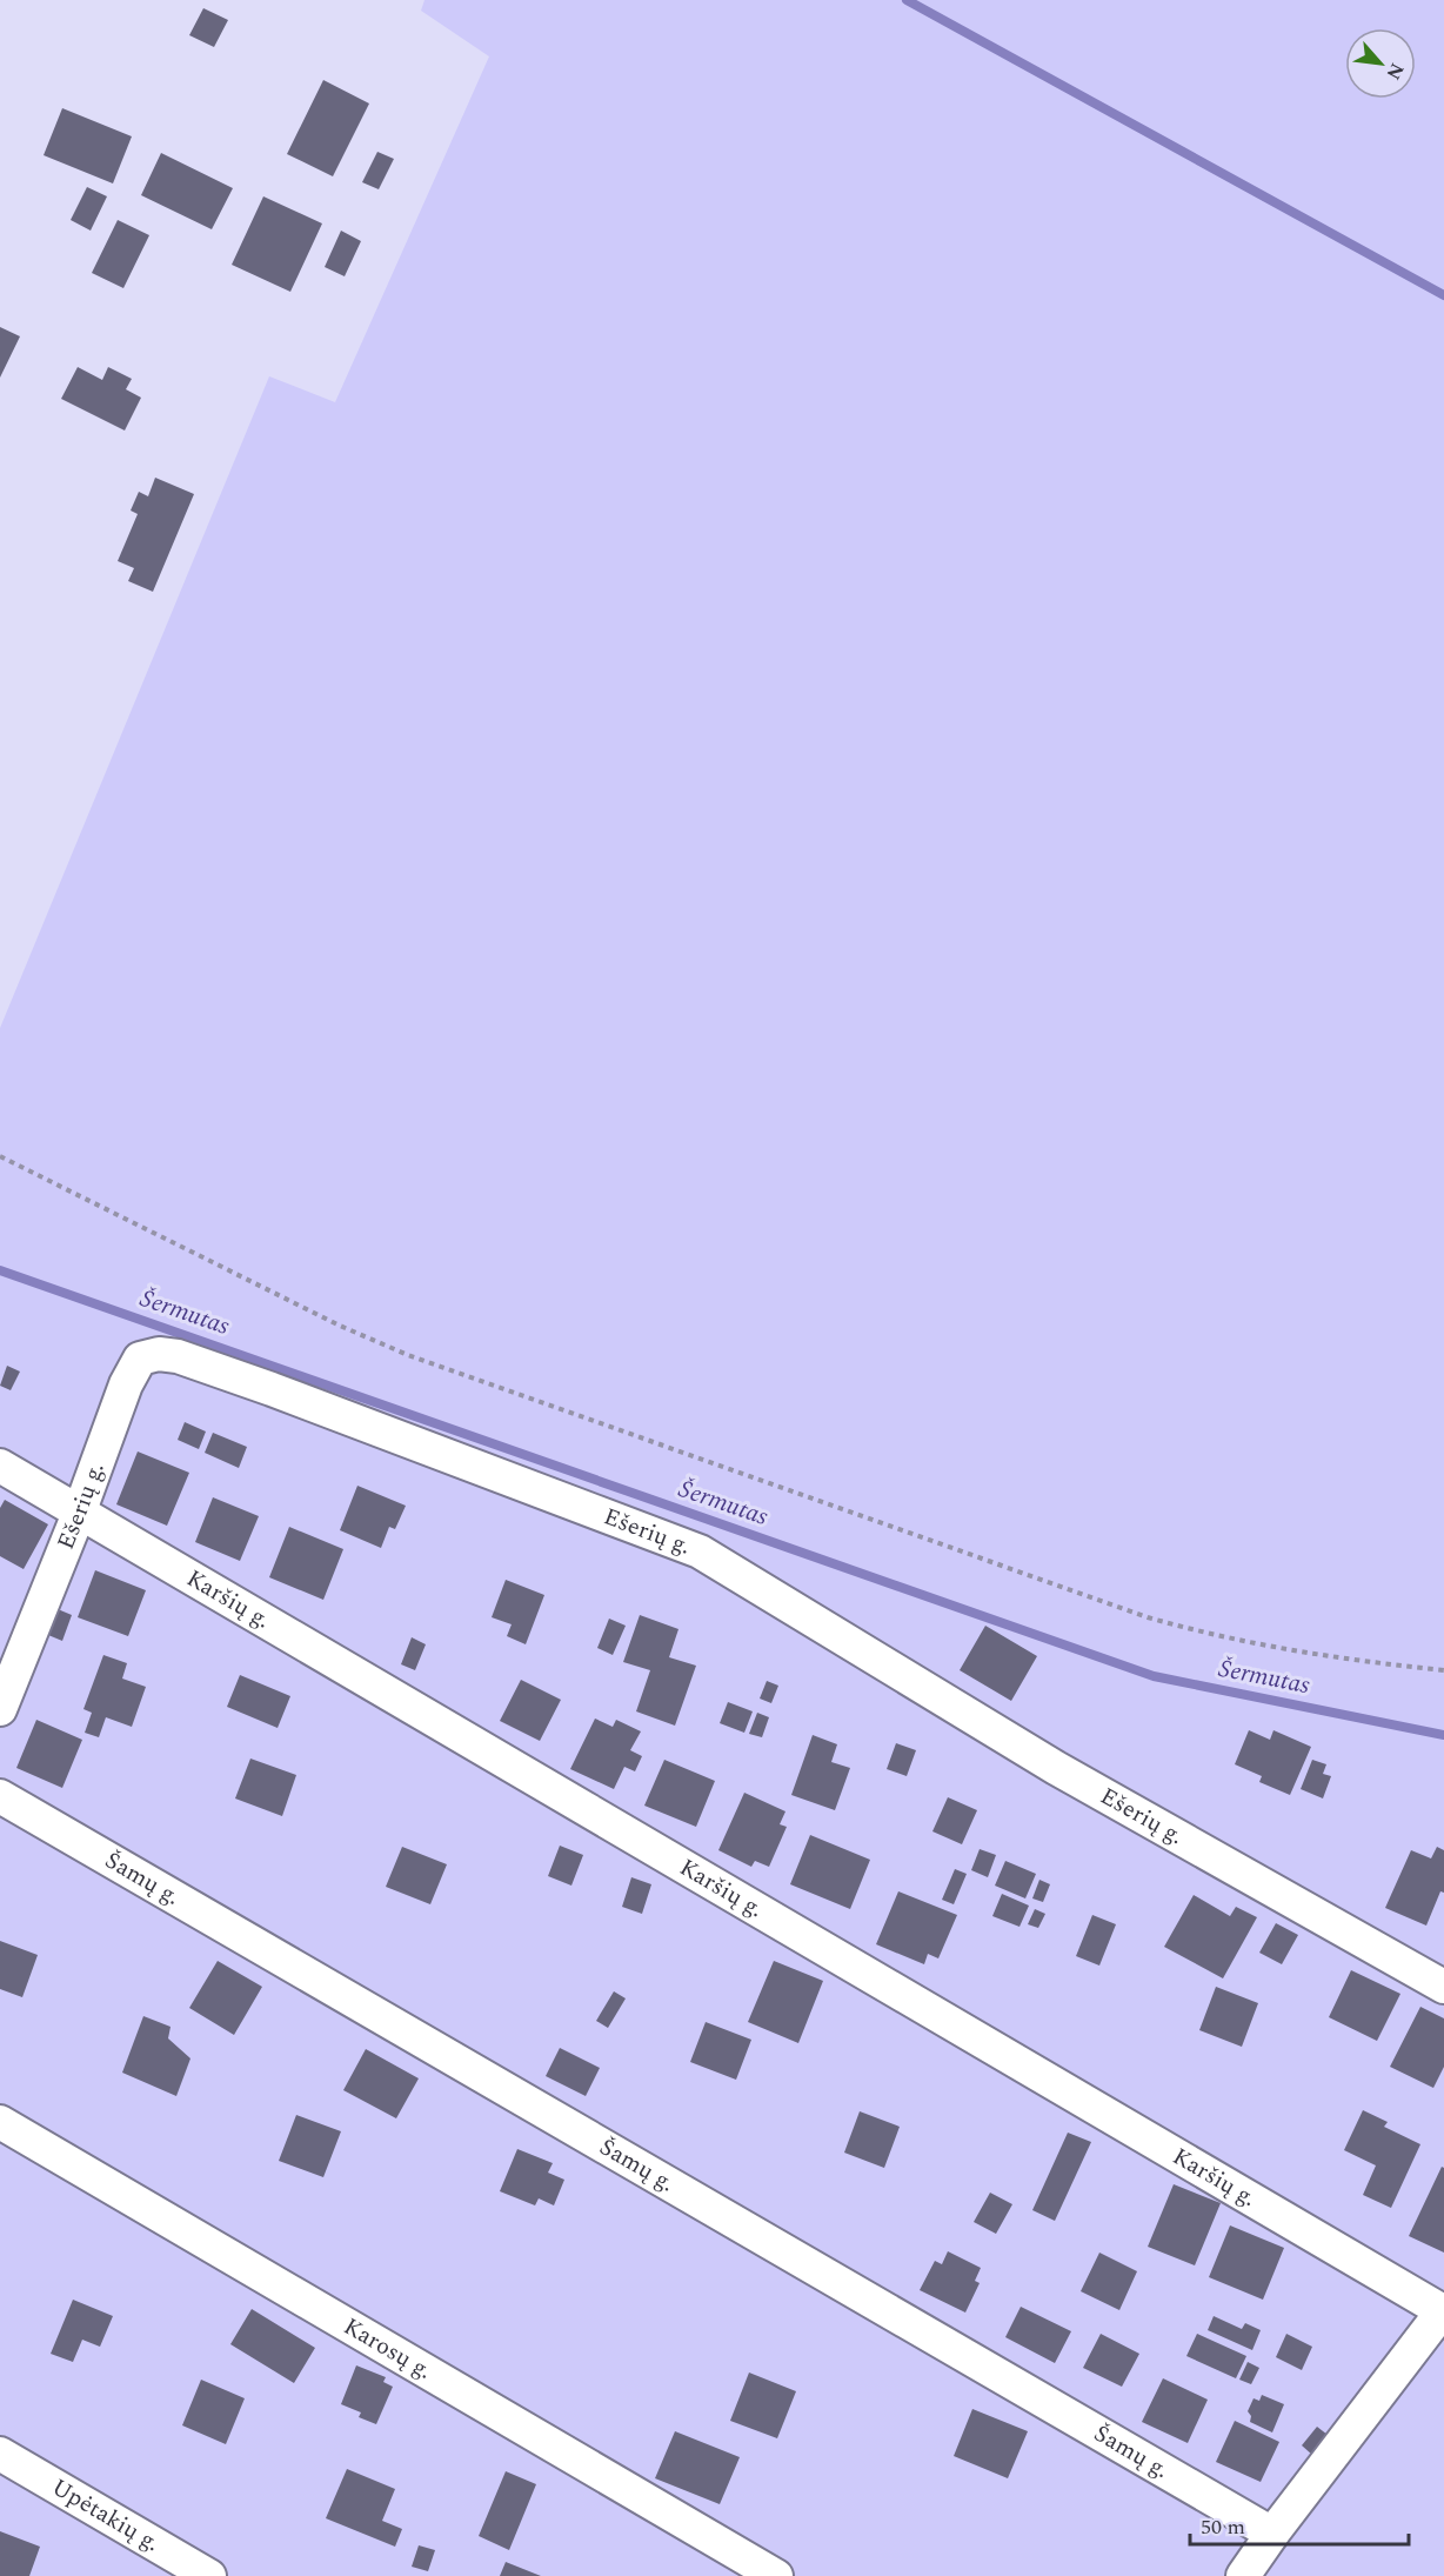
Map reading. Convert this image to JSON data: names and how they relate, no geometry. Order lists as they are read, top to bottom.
{
  "streets": {
    "street": [
      "Ešerių g.",
      "Karšių g.",
      "Šamų g.",
      "Karosų g.",
      "Upėtakių g."
    ]
  },
  "crossings": [
    ["Ešerių g.", "Karšių g."]
  ],
  "water": ["Šermutas"],
  "scale_bar": "50 m",
  "north": "bottom right"
}
